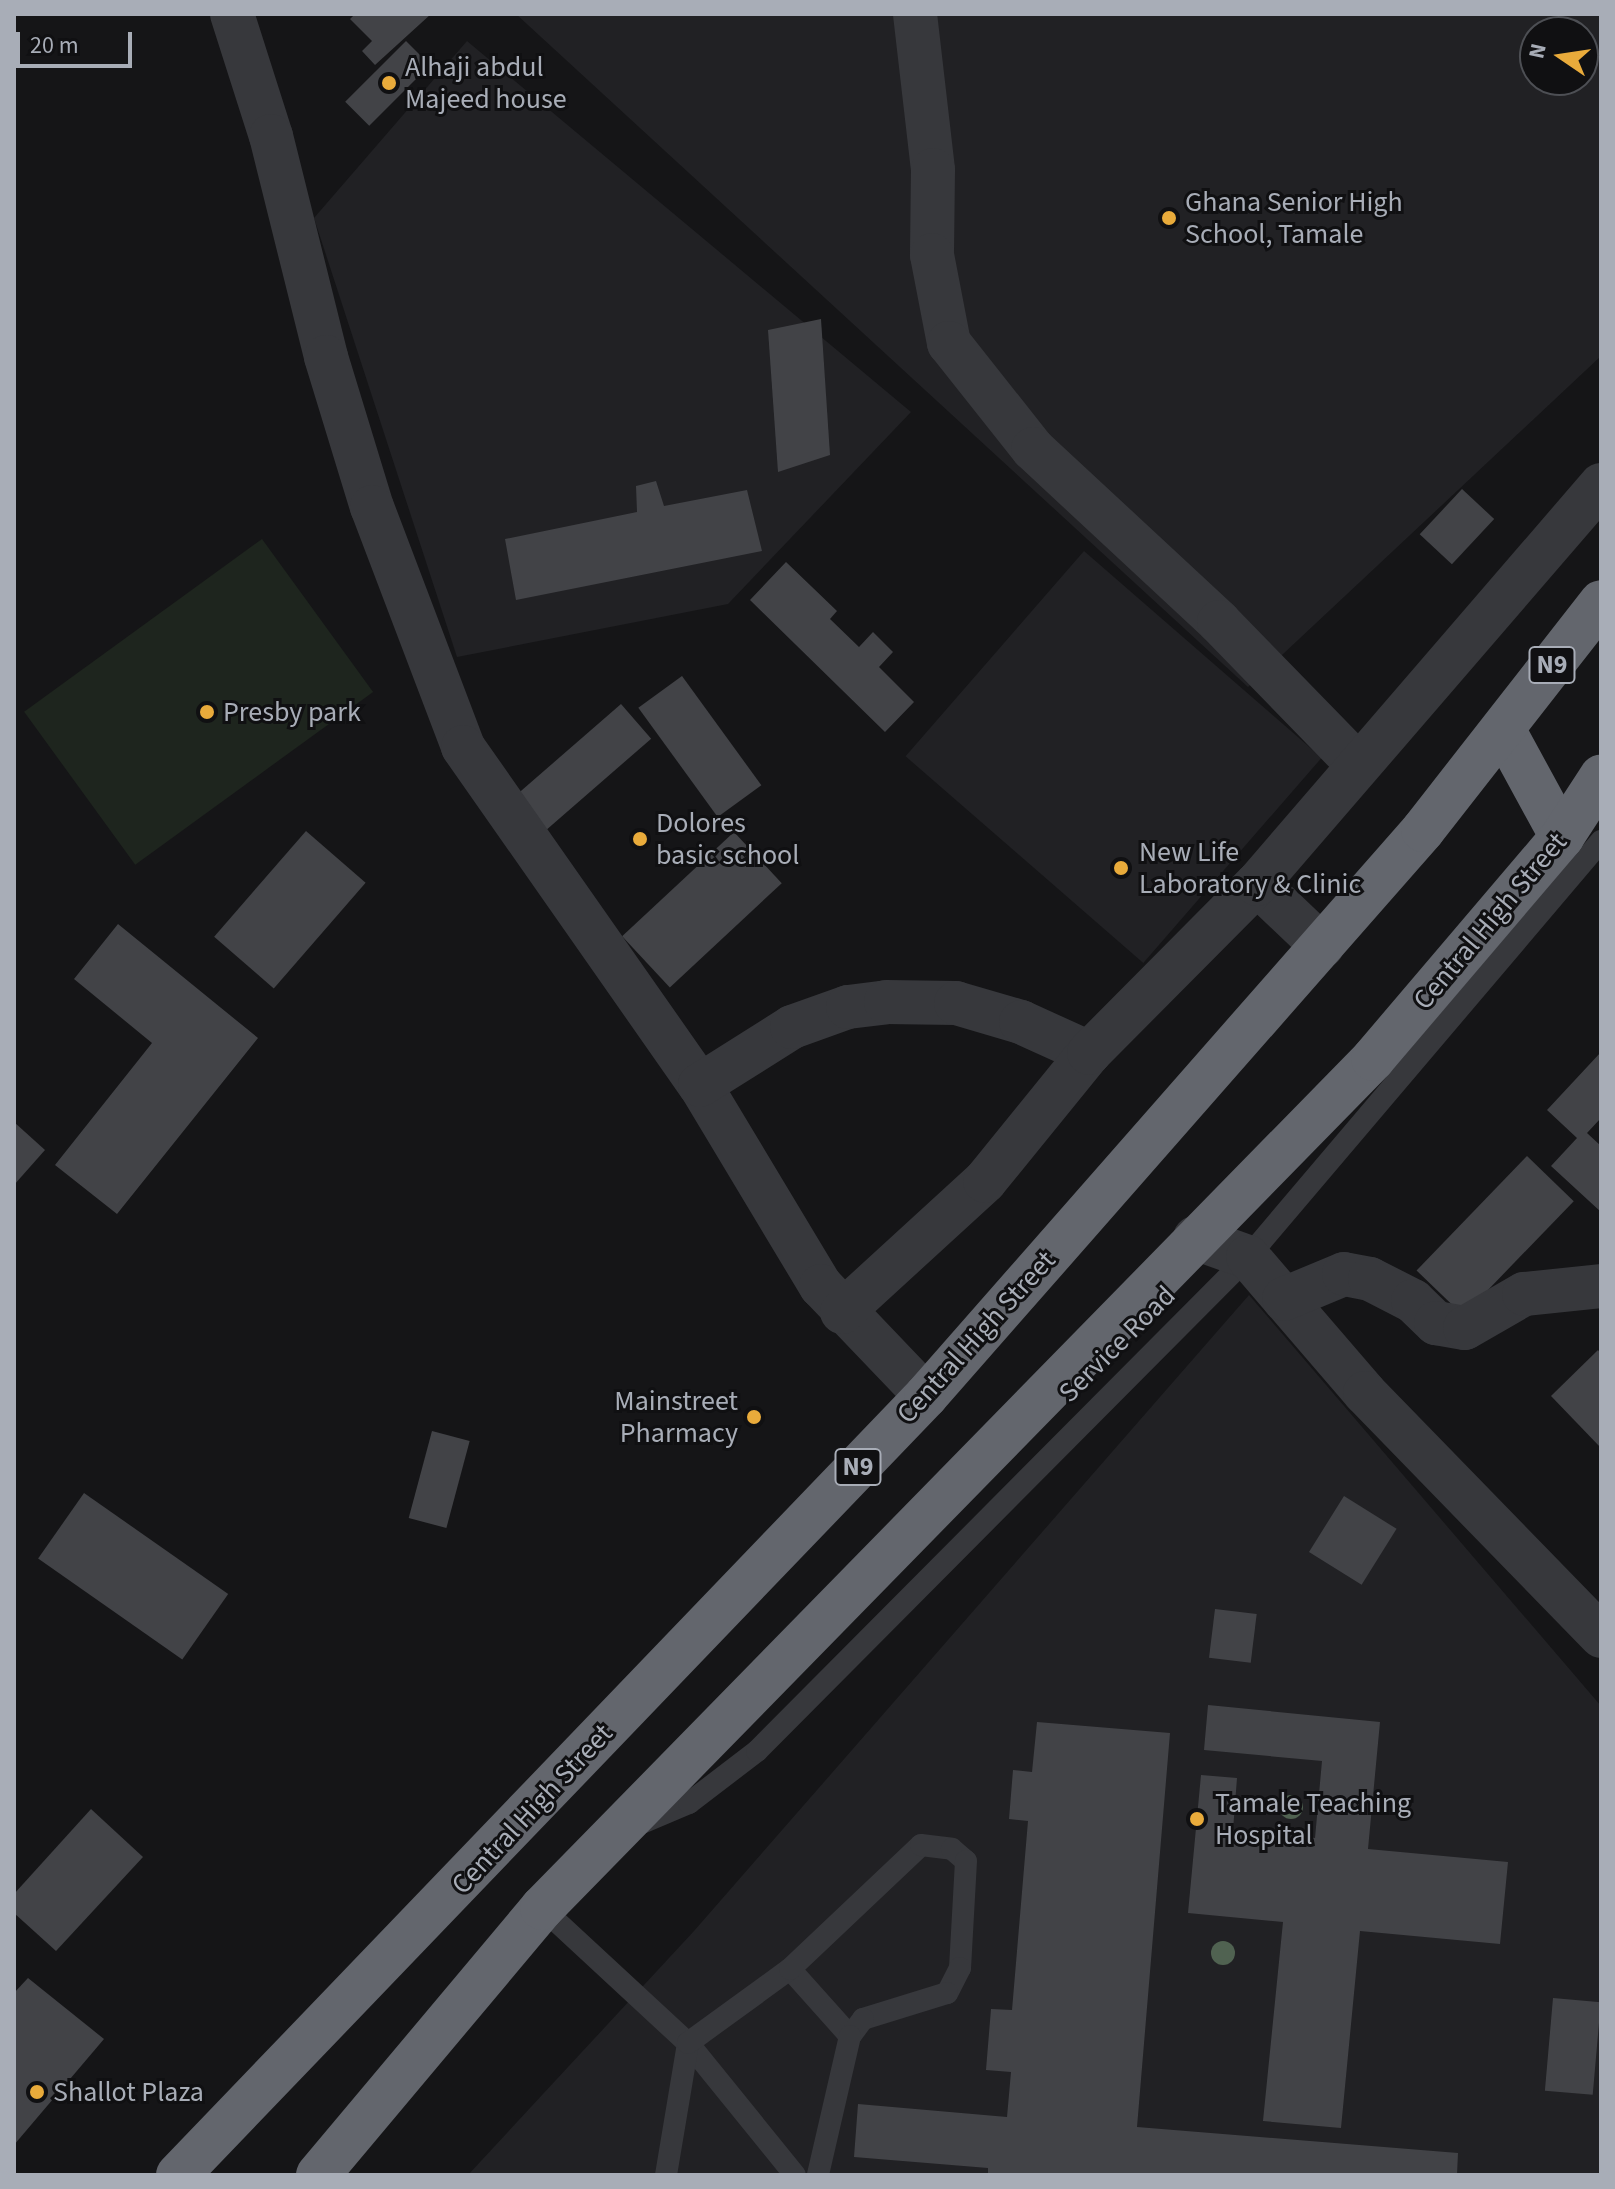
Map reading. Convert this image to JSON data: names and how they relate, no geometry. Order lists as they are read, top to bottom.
{
  "streets": {
    "highway": ["N9", "Central High Street"],
    "lane": ["Service Road"]
  },
  "crossings": [
    ["Central High Street", "Service Road"]
  ],
  "places": [
    "Alhaji abdul Majeed house",
    "Ghana Senior High School, Tamale",
    "Presby park",
    "Dolores basic school",
    "New Life Laboratory & Clinic",
    "Mainstreet Pharmacy",
    "Tamale Teaching Hospital",
    "Shallot Plaza"
  ],
  "scale_bar": "20 m",
  "north": "left"
}
